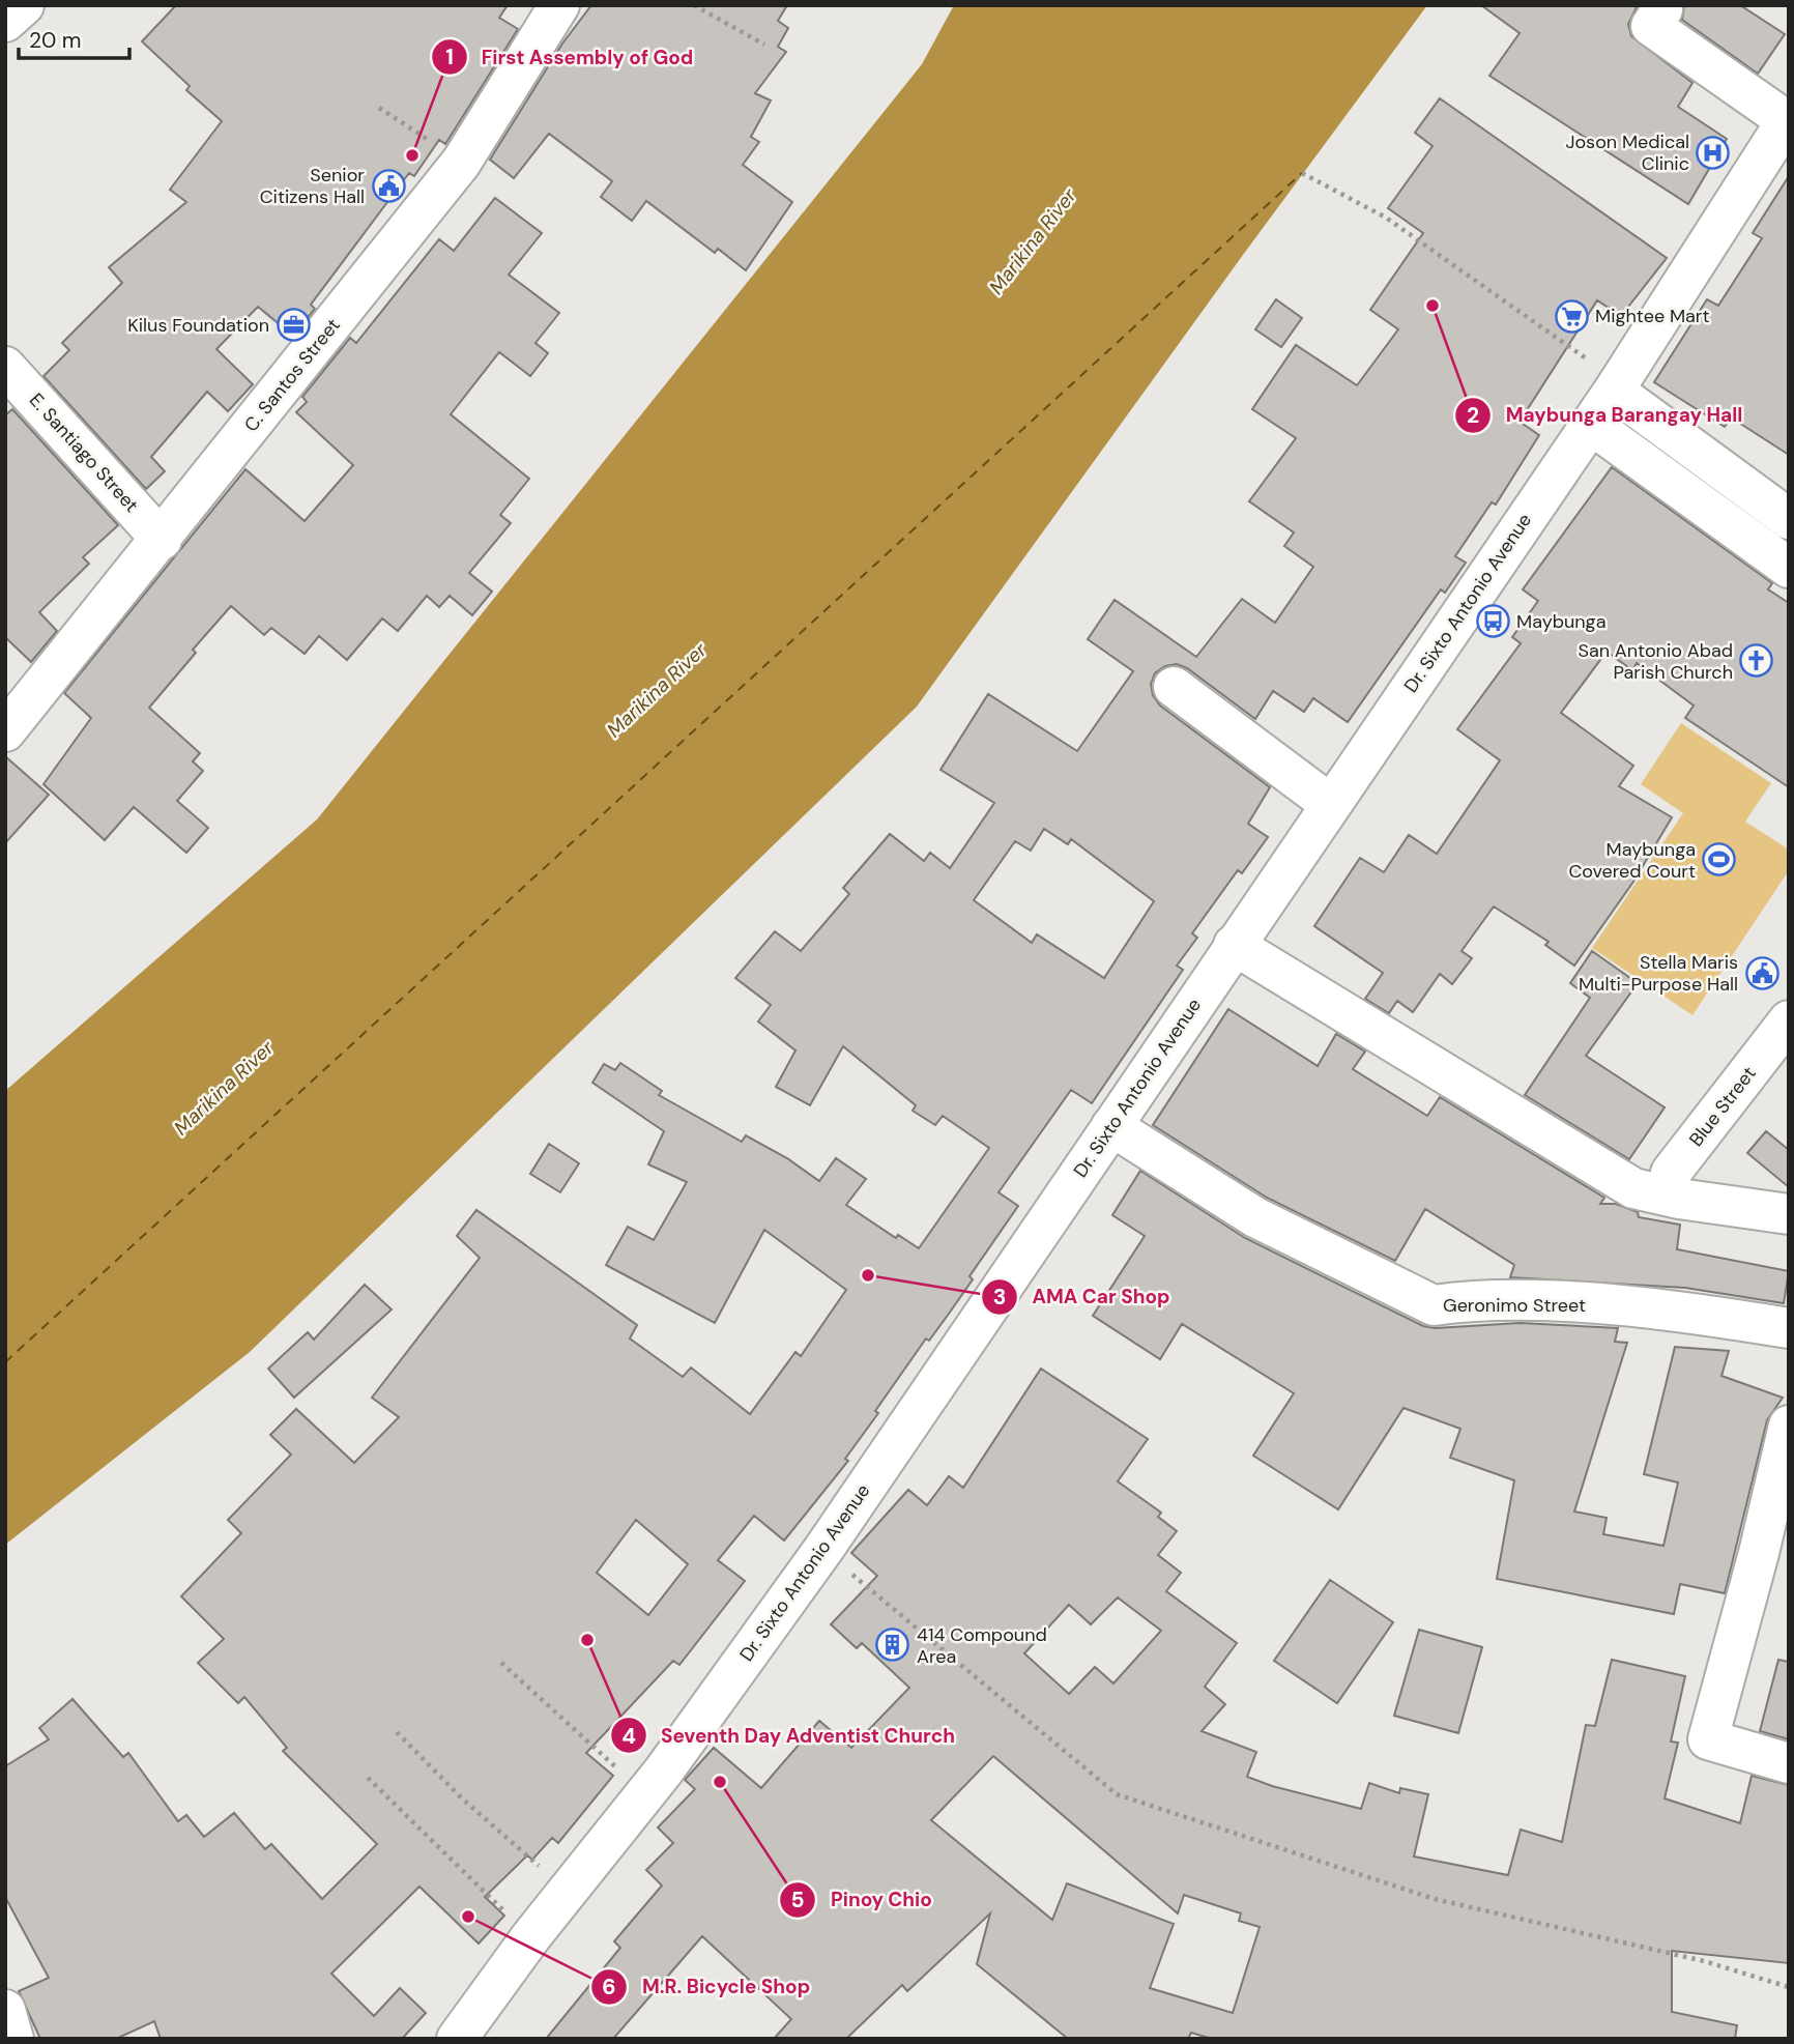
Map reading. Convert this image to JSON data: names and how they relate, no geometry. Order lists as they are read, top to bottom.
{
  "streets": {
    "main road": [
      "C. Santos Street",
      "E. Santiago Street",
      "Dr. Sixto Antonio Avenue",
      "Blue Street",
      "Geronimo Street"
    ]
  },
  "crossings": [
    ["C. Santos Street", "E. Santiago Street"],
    ["Dr. Sixto Antonio Avenue", "Geronimo Street"]
  ],
  "water": ["Marikina River"],
  "places": {
    "hospital": ["Joson Medical Clinic"],
    "other": [
      "First Assembly of God",
      "Maybunga Barangay Hall",
      "AMA Car Shop",
      "Seventh Day Adventist Church",
      "Pinoy Chio",
      "M.R. Bicycle Shop"
    ],
    "public building": ["Senior Citizens Hall", "Stella Maris Multi-Purpose Hall"],
    "supermarket": ["Mightee Mart"],
    "office": ["Kilus Foundation"],
    "bus stop": ["Maybunga"],
    "church": ["San Antonio Abad Parish Church"],
    "sports": ["Maybunga Covered Court"],
    "building": ["414 Compound Area"]
  },
  "scale_bar": "20 m"
}
